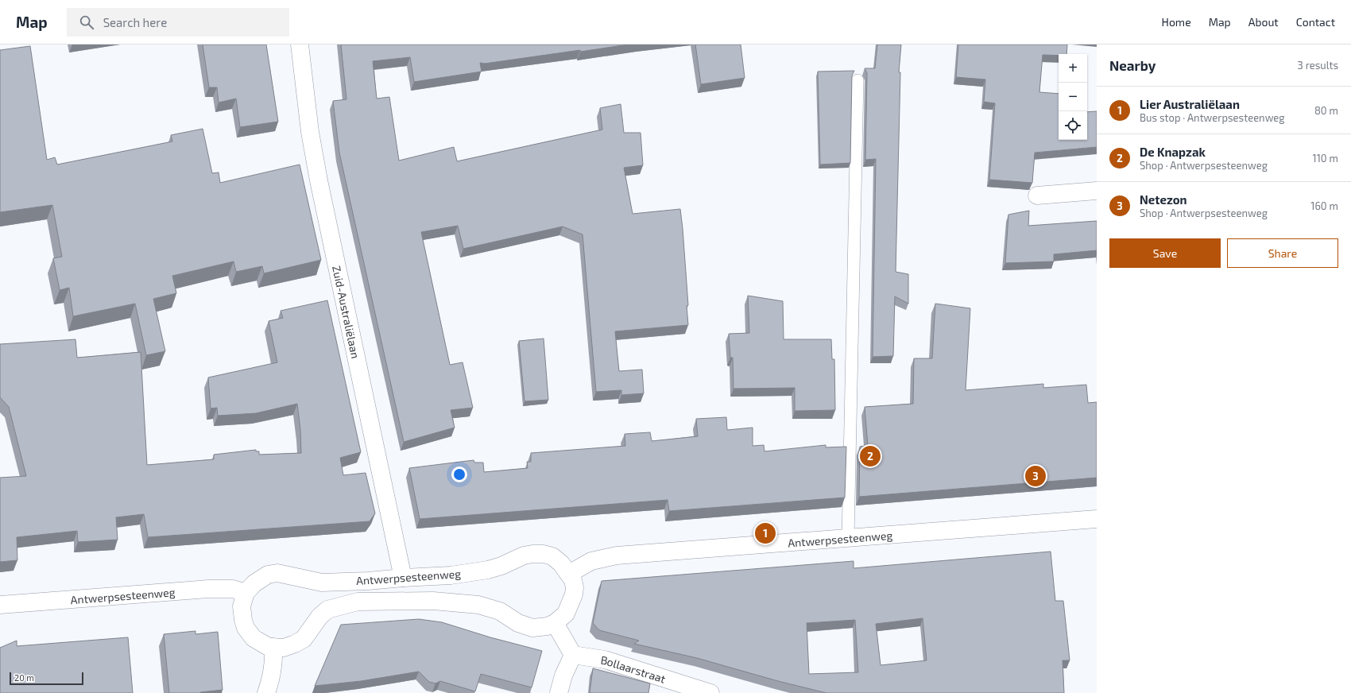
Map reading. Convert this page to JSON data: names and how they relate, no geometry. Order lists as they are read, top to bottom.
{
  "streets": {
    "street": ["Zuid-Australiëlaan", "Antwerpsesteenweg", "Bollaarstraat"]
  },
  "crossings": [
    ["Zuid-Australiëlaan", "Antwerpsesteenweg"]
  ],
  "scale_bar": "20 m",
  "page": {
    "header": "Map",
    "search": "Search here",
    "nav": [
      "Home",
      "Map",
      "About",
      "Contact"
    ],
    "heading": ["Nearby", "3 results"],
    "map_buttons": ["+", "−"],
    "list": [
      {
        "mark": "1",
        "name": "Lier Australiëlaan",
        "note": "Bus stop · Antwerpsesteenweg",
        "value": "80 m"
      },
      {
        "mark": "2",
        "name": "De Knapzak",
        "note": "Shop · Antwerpsesteenweg",
        "value": "110 m"
      },
      {
        "mark": "3",
        "name": "Netezon",
        "note": "Shop · Antwerpsesteenweg",
        "value": "160 m"
      }
    ],
    "buttons": ["Save", "Share"],
    "pins": ["2", "3", "1"],
    "scale": "20 m"
  }
}
